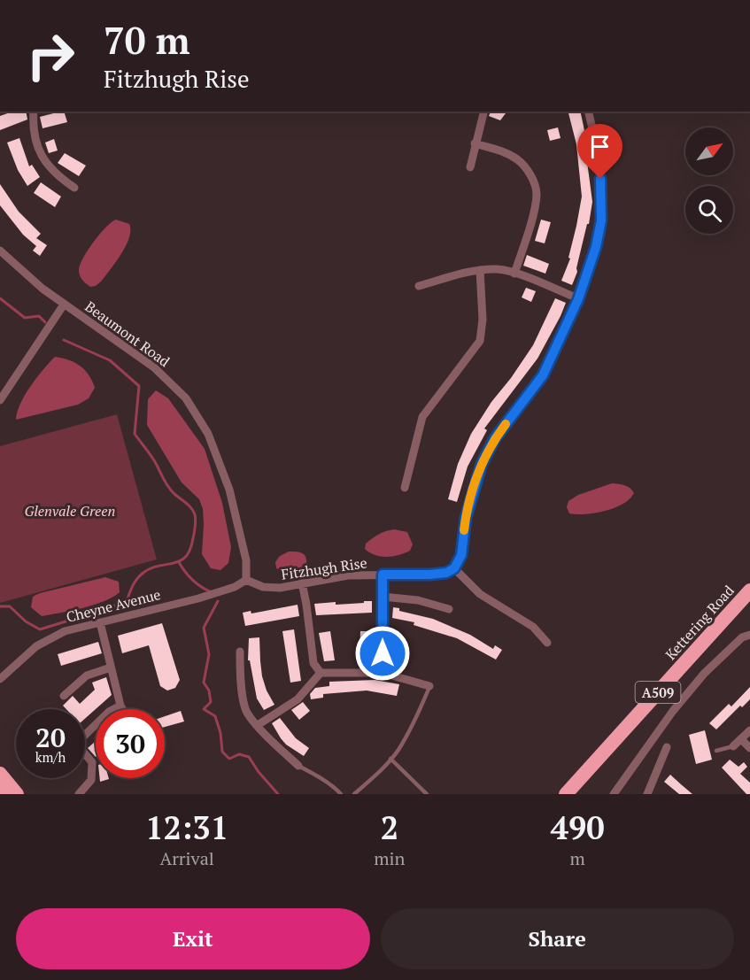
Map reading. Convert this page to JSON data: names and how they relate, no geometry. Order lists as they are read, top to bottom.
{
  "streets": {
    "highway": ["Kettering Road", "A509"],
    "street": ["Beaumont Road", "Fitzhugh Rise", "Cheyne Avenue"]
  },
  "crossings": [
    ["Beaumont Road", "Fitzhugh Rise"],
    ["Beaumont Road", "Cheyne Avenue"],
    ["Fitzhugh Rise", "Cheyne Avenue"]
  ],
  "parks": ["Glenvale Green"],
  "north": "top right",
  "page": {
    "turn": ["70 m", "Fitzhugh Rise"],
    "speed": "20 km/h",
    "limit": "30",
    "eta": [
      "12:31",
      "Arrival",
      "2",
      "min",
      "490",
      "m"
    ],
    "buttons": ["Exit", "Share"]
  }
}
